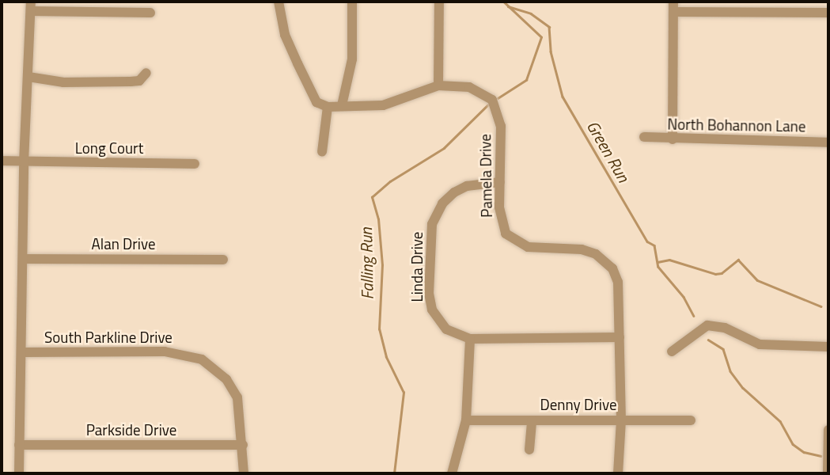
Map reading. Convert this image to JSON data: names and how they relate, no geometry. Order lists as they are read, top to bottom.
{
  "streets": {
    "street": [
      "North Bohannon Lane",
      "Long Court",
      "Pamela Drive",
      "Alan Drive",
      "Linda Drive",
      "South Parkline Drive",
      "Denny Drive",
      "Parkside Drive"
    ]
  },
  "crossings": [
    ["Pamela Drive", "Linda Drive"],
    ["Pamela Drive", "Denny Drive"],
    ["South Parkline Drive", "Parkside Drive"]
  ],
  "water": ["Green Run", "Falling Run"]
}
